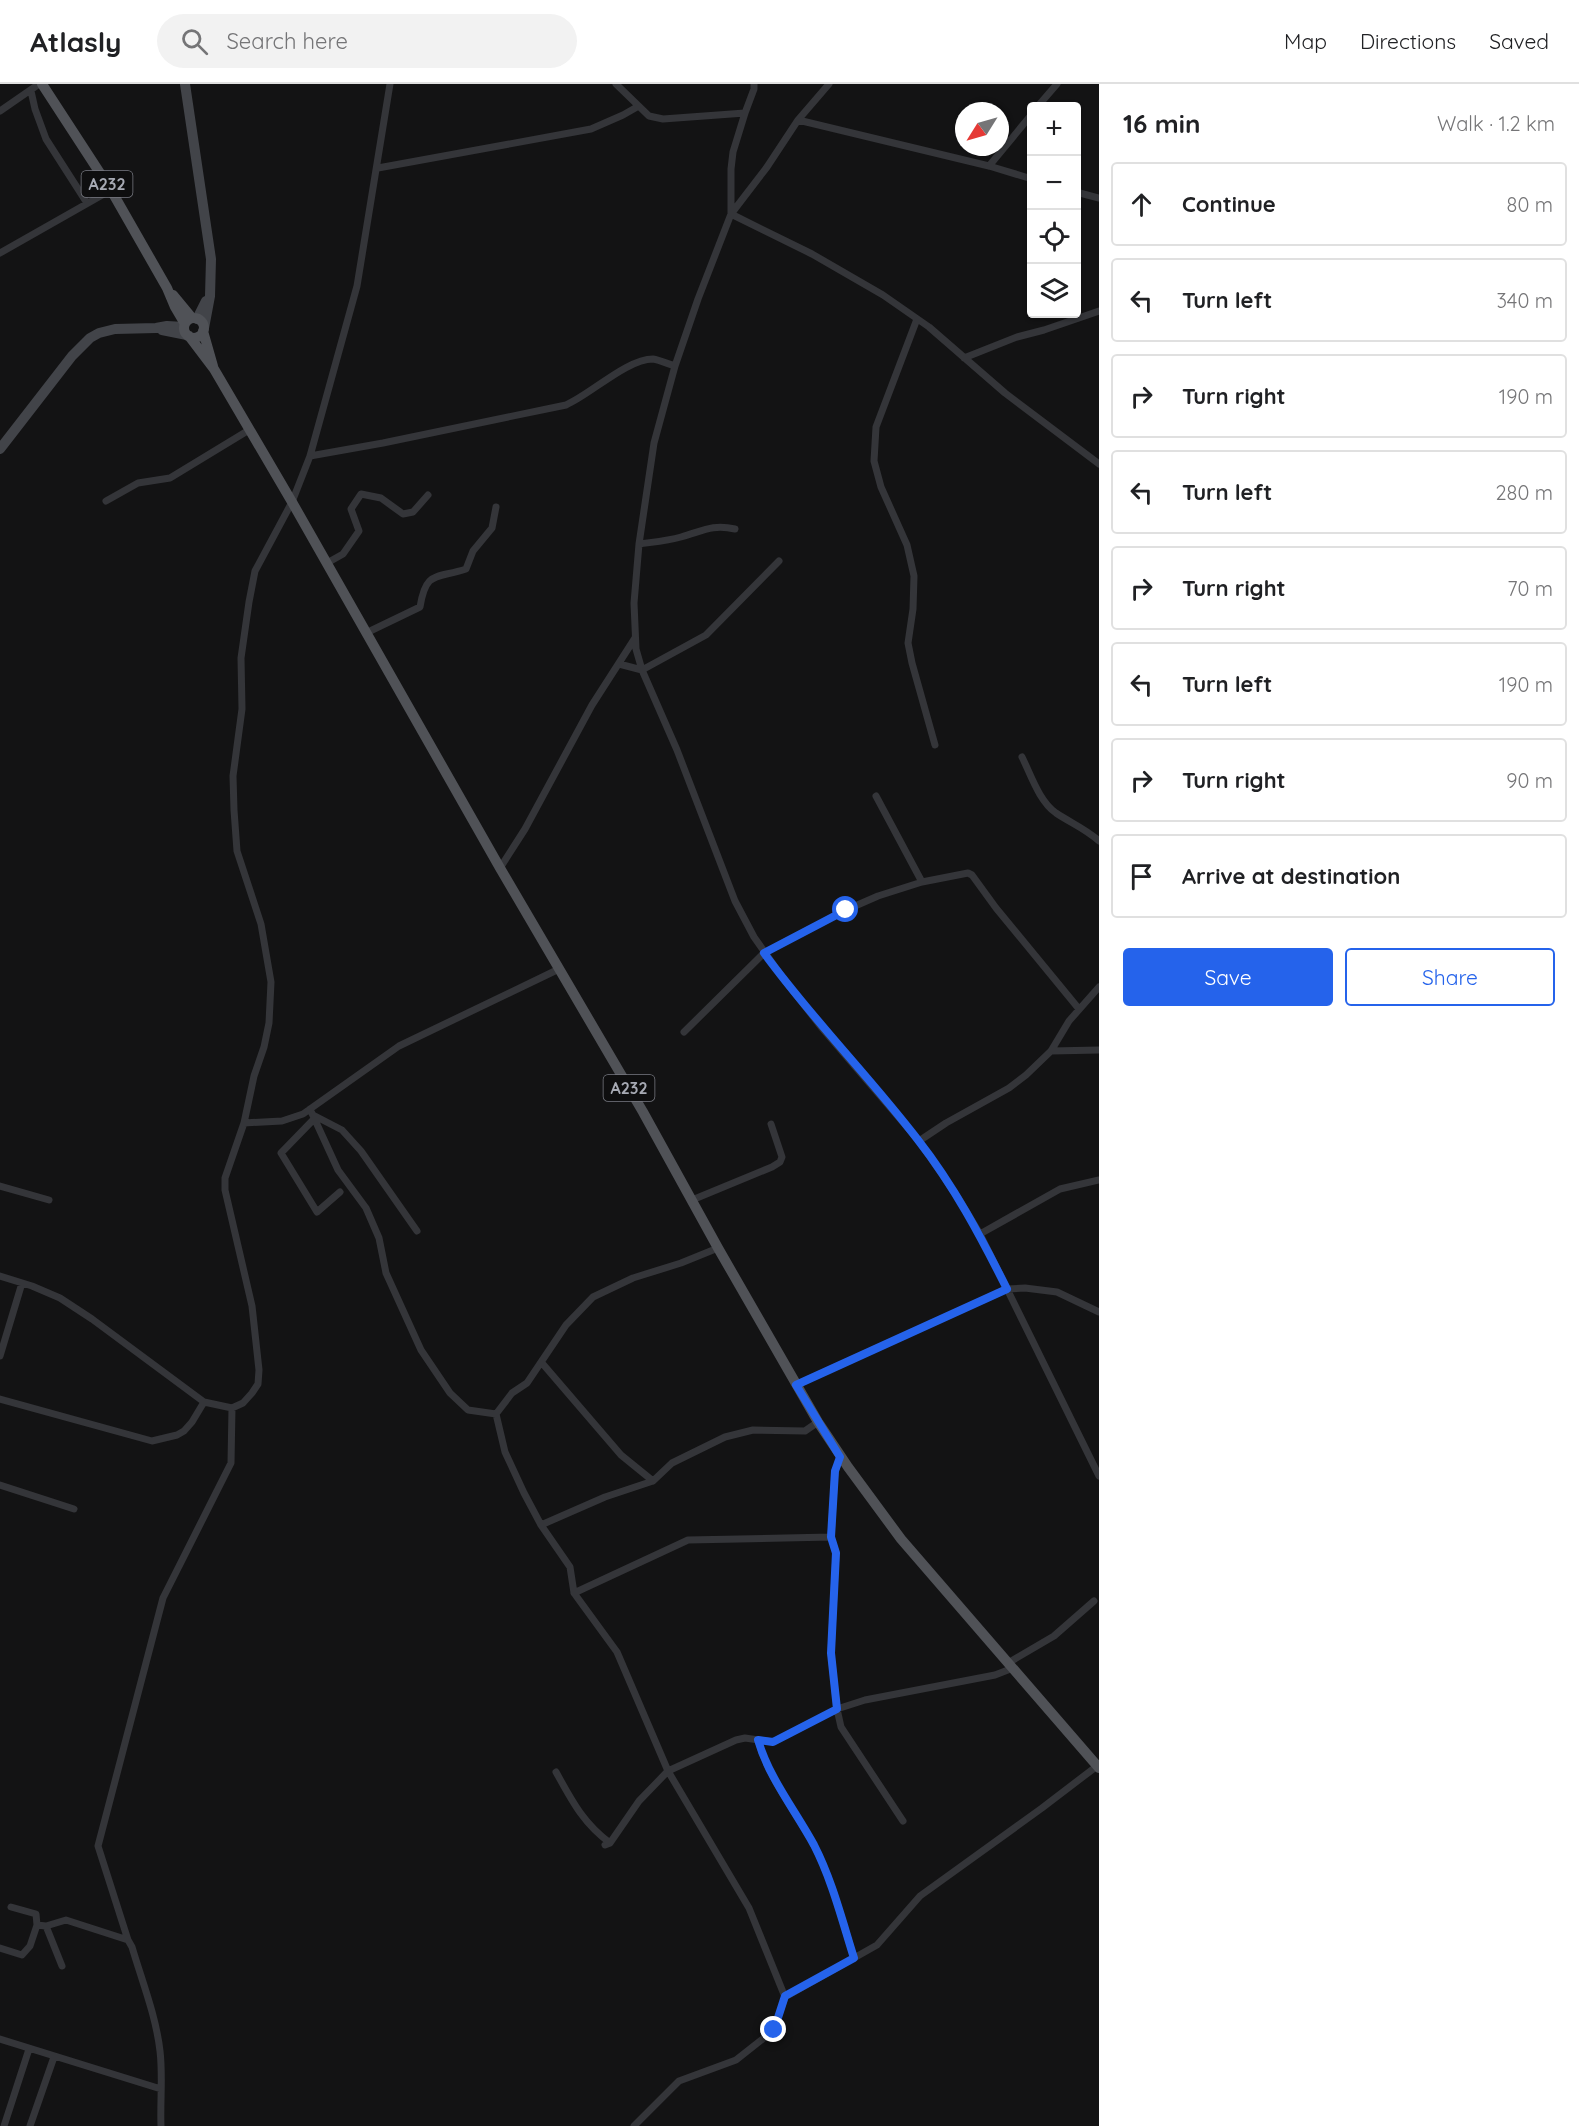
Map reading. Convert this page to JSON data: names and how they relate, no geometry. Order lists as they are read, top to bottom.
{
  "streets": {
    "main road": ["A232"]
  },
  "north": "bottom left",
  "page": {
    "header": "Atlasly",
    "search": "Search here",
    "nav": ["Map", "Directions", "Saved"],
    "heading": ["16 min", "Walk · 1.2 km"],
    "map_buttons": ["+", "−"],
    "list": [
      ["Continue", "80 m"],
      ["Turn left", "340 m"],
      ["Turn right", "190 m"],
      ["Turn left", "280 m"],
      ["Turn right", "70 m"],
      ["Turn left", "190 m"],
      ["Turn right", "90 m"],
      "Arrive at destination"
    ],
    "buttons": ["Save", "Share"]
  }
}
